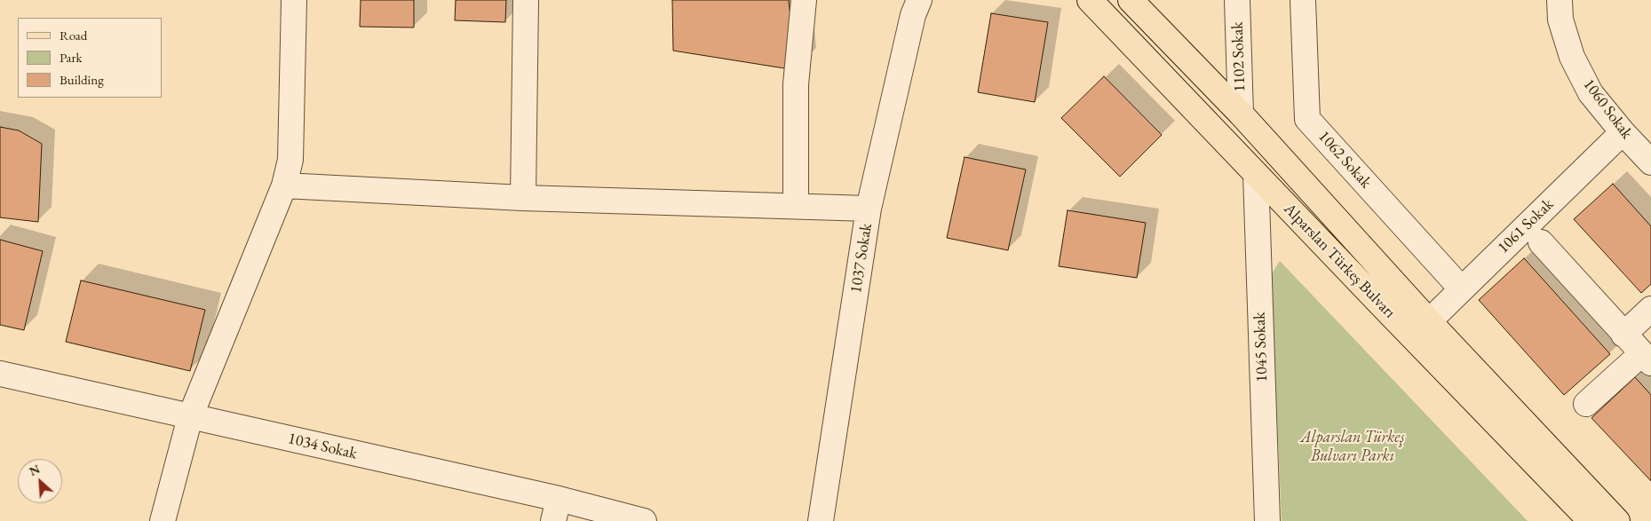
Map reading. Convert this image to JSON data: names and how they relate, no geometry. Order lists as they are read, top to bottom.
{
  "streets": {
    "main road": ["Alparslan Türkeş Bulvarı"],
    "street": [
      "1102 Sokak",
      "1060 Sokak",
      "1062 Sokak",
      "1061 Sokak",
      "1037 Sokak",
      "1045 Sokak",
      "1034 Sokak"
    ]
  },
  "crossings": [
    ["1102 Sokak", "Alparslan Türkeş Bulvarı"],
    ["1060 Sokak", "1061 Sokak"],
    ["1062 Sokak", "1061 Sokak"],
    ["1061 Sokak", "Alparslan Türkeş Bulvarı"],
    ["Alparslan Türkeş Bulvarı", "1045 Sokak"]
  ],
  "parks": ["Alparslan Türkeş Bulvarı Parkı"],
  "legend": ["Road", "Park", "Building"],
  "north": "top left"
}
